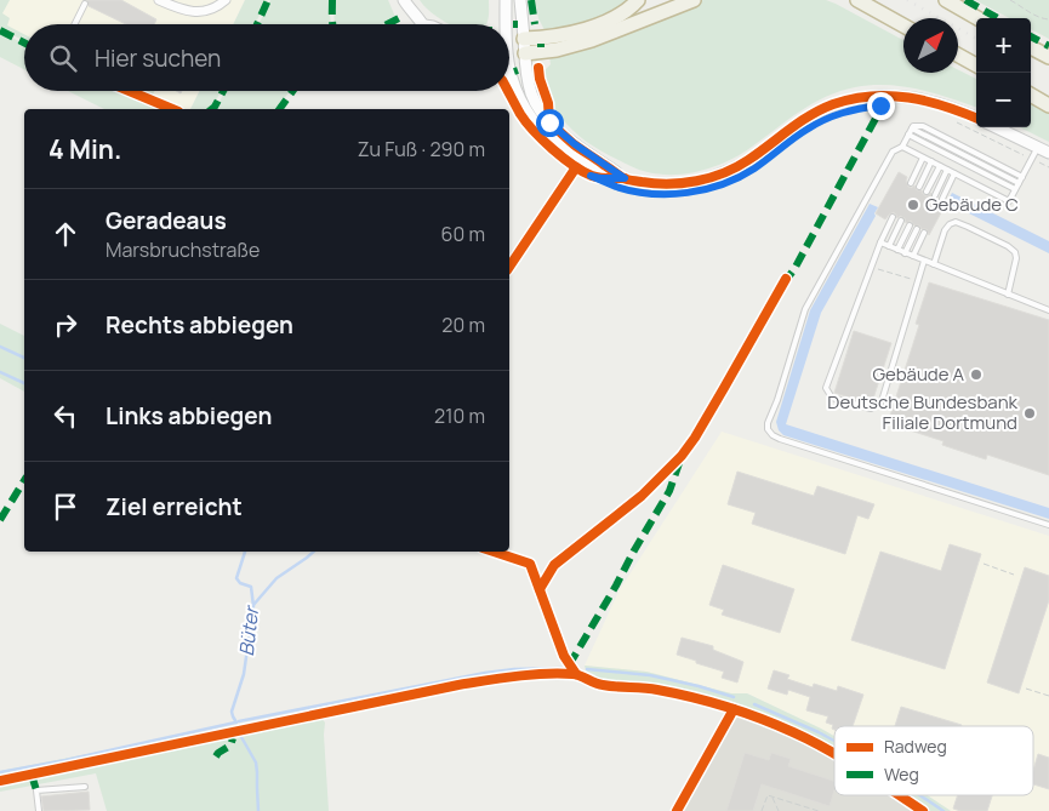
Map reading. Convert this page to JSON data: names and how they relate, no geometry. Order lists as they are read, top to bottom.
{
  "water": ["Büter"],
  "places": ["Gebäude C", "Gebäude A", "Deutsche Bundesbank Filiale Dortmund"],
  "legend": ["Radweg", "Weg"],
  "north": "top right",
  "page": {
    "map_buttons": ["+", "−"],
    "search": "Hier suchen",
    "heading": ["4 Min.", "Zu Fuß · 290 m"],
    "list": [
      ["Geradeaus", "Marsbruchstraße", "60 m"],
      ["Rechts abbiegen", "20 m"],
      ["Links abbiegen", "210 m"],
      "Ziel erreicht"
    ]
  }
}
